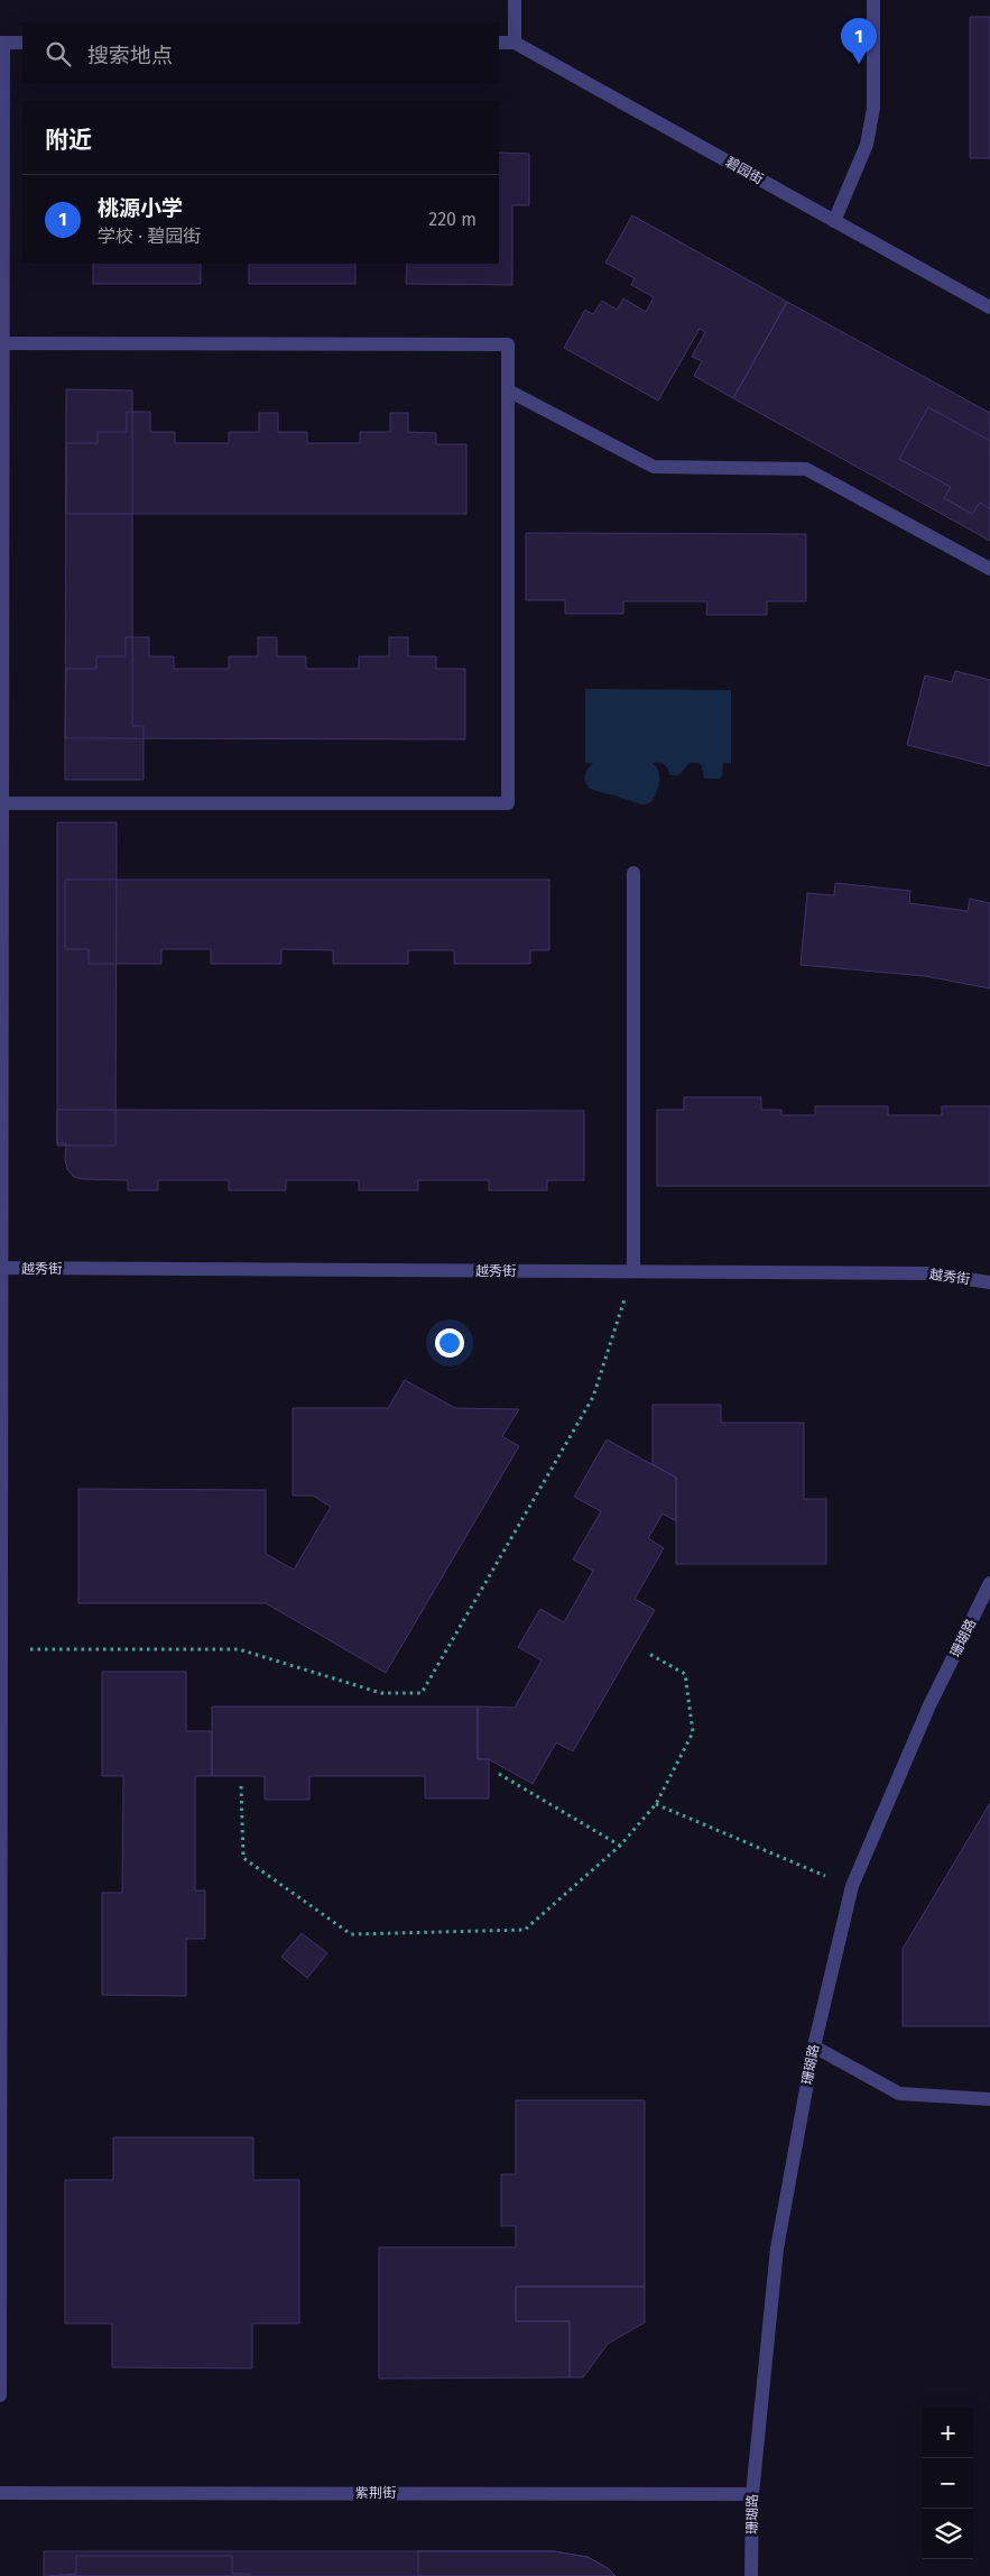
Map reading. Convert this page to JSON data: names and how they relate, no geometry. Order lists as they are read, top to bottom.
{
  "streets": {
    "street": [
      "碧园街",
      "越秀街",
      "珊瑚路",
      "紫荆街"
    ]
  },
  "crossings": [
    ["珊瑚路", "紫荆街"]
  ],
  "page": {
    "pins": "1",
    "search": "搜索地点",
    "heading": "附近",
    "list": [
      {
        "mark": "1",
        "name": "桃源小学",
        "note": "学校 · 碧园街",
        "value": "220 m"
      }
    ],
    "map_buttons": ["+", "−"]
  }
}
